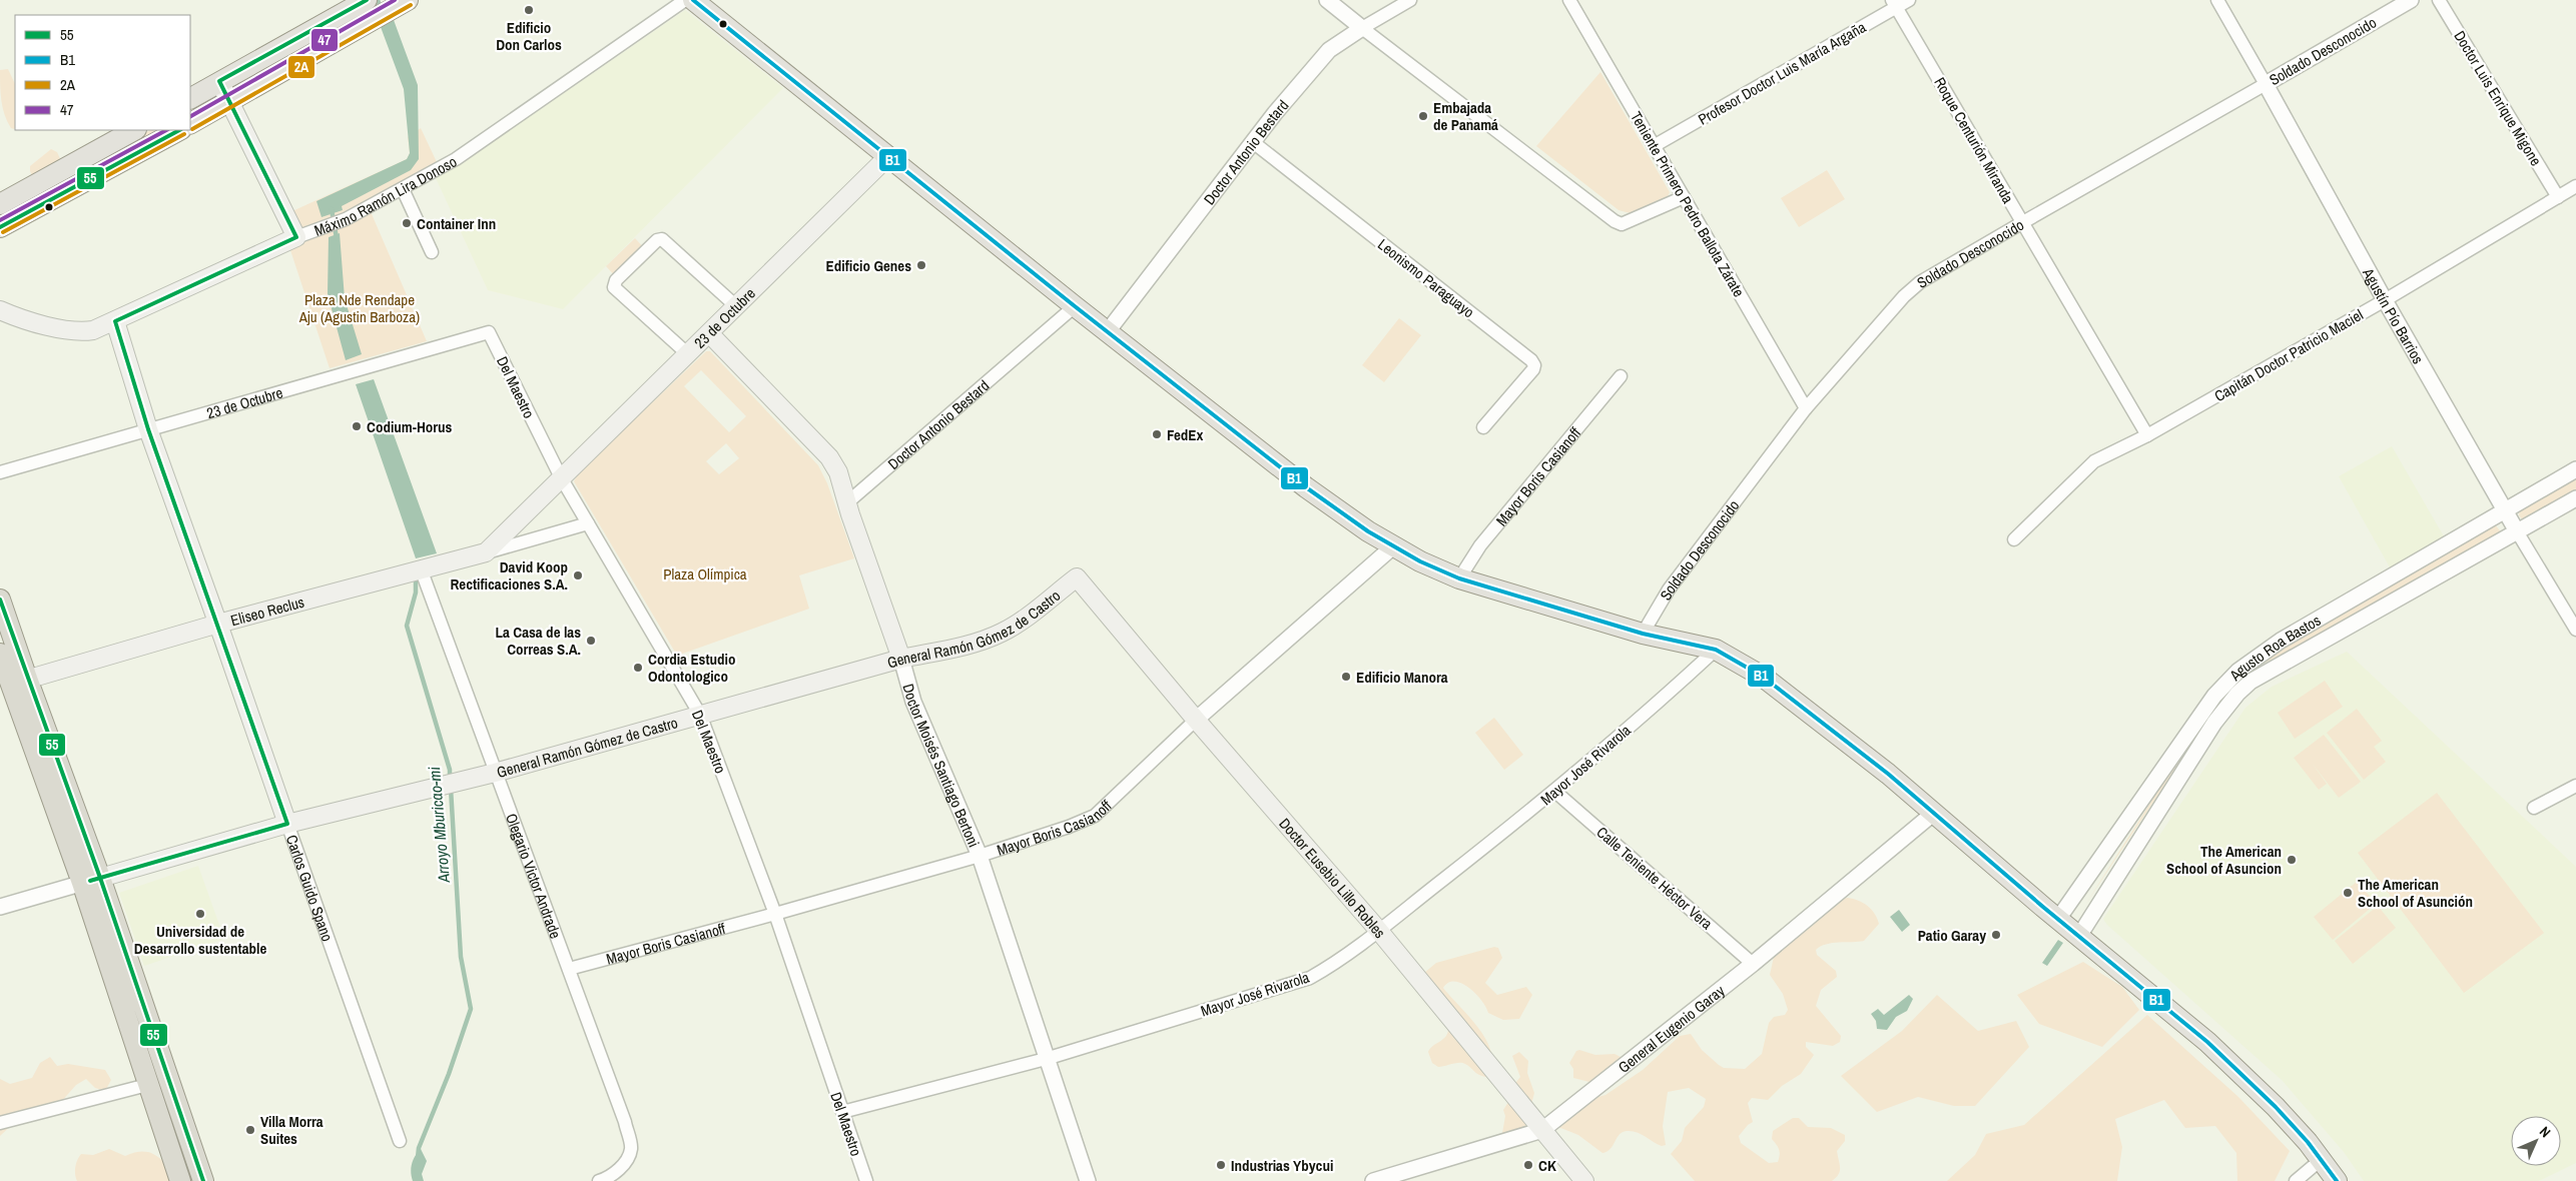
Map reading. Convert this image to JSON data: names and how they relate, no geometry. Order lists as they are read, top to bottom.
{
  "streets": {
    "main road": [
      "Máximo Ramón Lira Donoso",
      "23 de Octubre",
      "Eliseo Reclus",
      "General Ramón Gómez de Castro",
      "Doctor Moisés Santiago Bertoni",
      "Doctor Eusebio Lillo Robles",
      "Carlos Guido Spano"
    ],
    "street": [
      "Soldado Desconocido",
      "Profesor Doctor Luis María Argaña",
      "Doctor Luis Enrique Migone",
      "Roque Centurión Miranda",
      "Doctor Antonio Bestard",
      "Teniente Primero Pedro Ballota Zárate",
      "Leonismo Paraguayo",
      "Agustín Pío Barrios",
      "Capitán Doctor Patricio Maciel",
      "Del Maestro",
      "Mayor Boris Casianoff",
      "Agusto Roa Bastos",
      "Mayor José Rivarola",
      "Olegario Victor Andrade",
      "Calle Teniente Héctor Vera",
      "General Eugenio Garay"
    ]
  },
  "crossings": [
    ["Soldado Desconocido", "Roque Centurión Miranda"],
    ["Soldado Desconocido", "Teniente Primero Pedro Ballota Zárate"],
    ["Soldado Desconocido", "Agustín Pío Barrios"],
    ["Profesor Doctor Luis María Argaña", "Roque Centurión Miranda"],
    ["Profesor Doctor Luis María Argaña", "Teniente Primero Pedro Ballota Zárate"],
    ["Doctor Luis Enrique Migone", "Capitán Doctor Patricio Maciel"],
    ["Roque Centurión Miranda", "Capitán Doctor Patricio Maciel"],
    ["Doctor Antonio Bestard", "Leonismo Paraguayo"],
    ["Doctor Antonio Bestard", "Doctor Moisés Santiago Bertoni"],
    ["Máximo Ramón Lira Donoso", "Carlos Guido Spano"],
    ["Agustín Pío Barrios", "Capitán Doctor Patricio Maciel"],
    ["Agustín Pío Barrios", "Agusto Roa Bastos"],
    ["23 de Octubre", "Del Maestro"],
    ["23 de Octubre", "Eliseo Reclus"],
    ["23 de Octubre", "Doctor Moisés Santiago Bertoni"],
    ["23 de Octubre", "Carlos Guido Spano"],
    ["Del Maestro", "Mayor Boris Casianoff"],
    ["Del Maestro", "Eliseo Reclus"],
    ["Del Maestro", "General Ramón Gómez de Castro"],
    ["Del Maestro", "Mayor José Rivarola"],
    ["Mayor Boris Casianoff", "Doctor Moisés Santiago Bertoni"],
    ["Mayor Boris Casianoff", "Olegario Victor Andrade"],
    ["Mayor Boris Casianoff", "Doctor Eusebio Lillo Robles"],
    ["Eliseo Reclus", "Olegario Victor Andrade"],
    ["Eliseo Reclus", "Carlos Guido Spano"],
    ["General Ramón Gómez de Castro", "Doctor Moisés Santiago Bertoni"],
    ["General Ramón Gómez de Castro", "Olegario Victor Andrade"],
    ["General Ramón Gómez de Castro", "Doctor Eusebio Lillo Robles"],
    ["General Ramón Gómez de Castro", "Carlos Guido Spano"],
    ["Doctor Moisés Santiago Bertoni", "Mayor José Rivarola"],
    ["Mayor José Rivarola", "Doctor Eusebio Lillo Robles"],
    ["Mayor José Rivarola", "Calle Teniente Héctor Vera"],
    ["Doctor Eusebio Lillo Robles", "General Eugenio Garay"],
    ["Calle Teniente Héctor Vera", "General Eugenio Garay"]
  ],
  "water": ["Arroyo Mburicao-mi"],
  "parks": ["Plaza Nde Rendape Aju (Agustin Barboza)", "Plaza Olímpica"],
  "places": [
    "Edificio Don Carlos",
    "Embajada de Panamá",
    "Container Inn",
    "Edificio Genes",
    "Codium-Horus",
    "FedEx",
    "David Koop Rectificaciones S.A.",
    "La Casa de las Correas S.A.",
    "Cordia Estudio Odontologico",
    "Edificio Manora",
    "The American School of Asuncion",
    "The American School of Asunción",
    "Universidad de Desarrollo sustentable",
    "Patio Garay",
    "Villa Morra Suites",
    "Industrias Ybycui",
    "CK"
  ],
  "lines": [
    "transit line 55",
    "transit line B1",
    "transit line 47",
    "transit line 2A"
  ],
  "legend": [
    "55",
    "B1",
    "2A",
    "47"
  ],
  "north": "top right"
}
